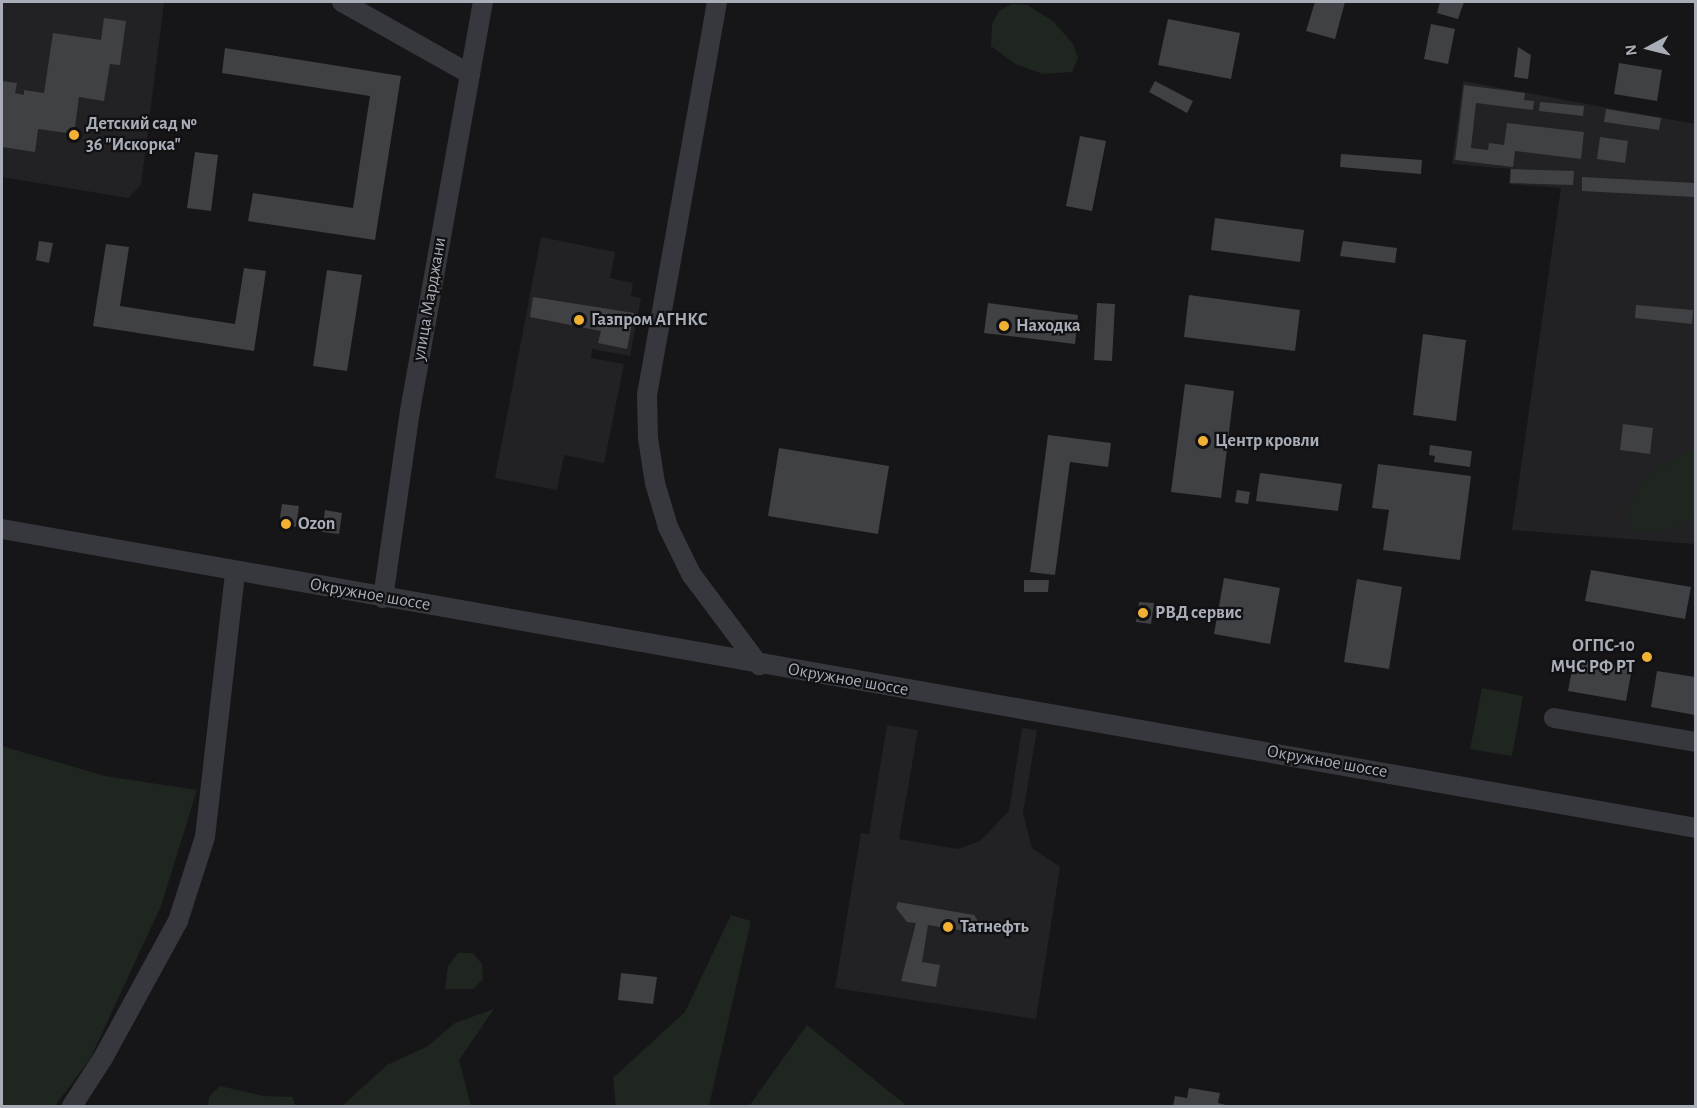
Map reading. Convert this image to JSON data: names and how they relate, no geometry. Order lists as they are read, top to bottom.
{
  "streets": {
    "street": ["улица Марджани", "Окружное шоссе"]
  },
  "crossings": [
    ["улица Марджани", "Окружное шоссе"]
  ],
  "places": [
    "Детский сад № 36 \"Искорка\"",
    "Газпром АГНКС",
    "Находка",
    "Центр кровли",
    "Ozon",
    "РВД сервис",
    "ОГПС-10 МЧС РФ РТ",
    "Татнефть"
  ],
  "north": "left"
}
